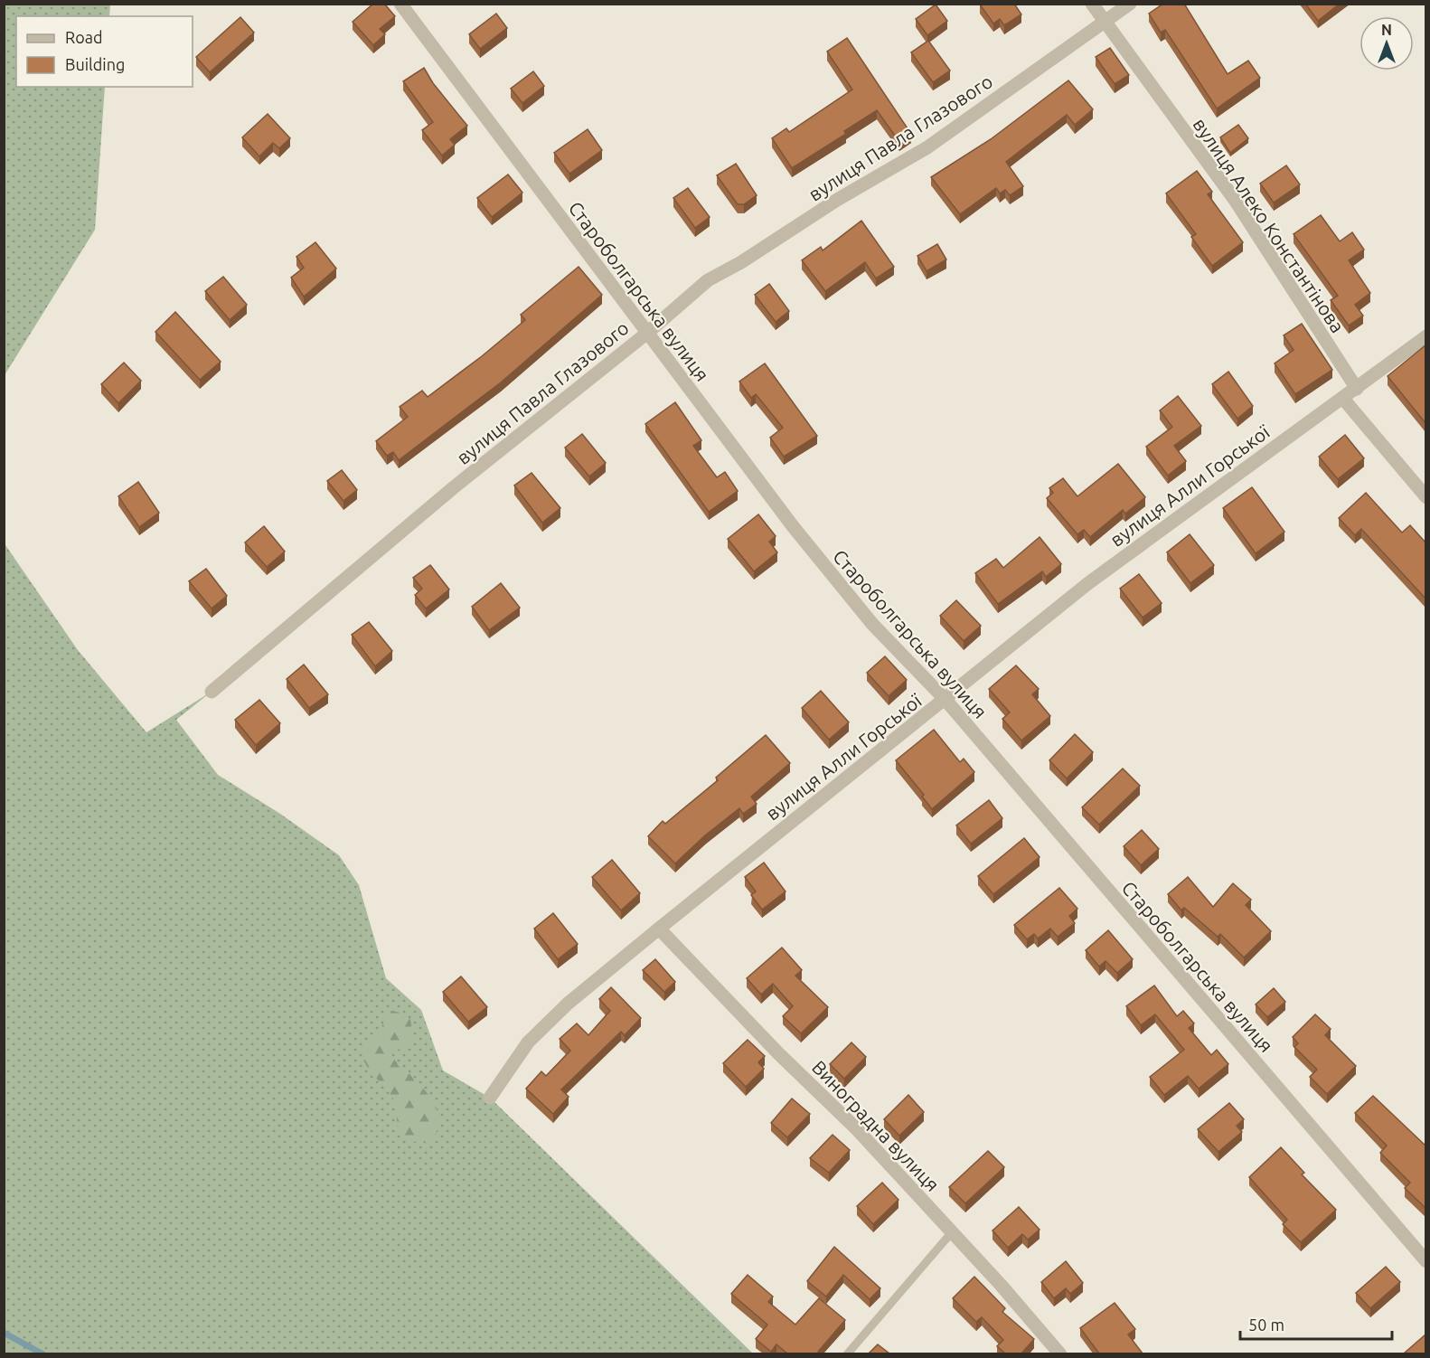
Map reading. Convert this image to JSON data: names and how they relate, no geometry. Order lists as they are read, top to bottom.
{
  "streets": {
    "street": [
      "вулиця Павла Глазового",
      "вулиця Алеко Константінова",
      "Староболгарська вулиця",
      "вулиця Алли Горської",
      "Виноградна вулиця"
    ]
  },
  "crossings": [
    ["вулиця Павла Глазового", "вулиця Алеко Константінова"],
    ["вулиця Павла Глазового", "Староболгарська вулиця"],
    ["вулиця Алеко Константінова", "вулиця Алли Горської"],
    ["Староболгарська вулиця", "вулиця Алли Горської"],
    ["вулиця Алли Горської", "Виноградна вулиця"]
  ],
  "legend": ["Road", "Building"],
  "scale_bar": "50 m",
  "north": "top"
}
